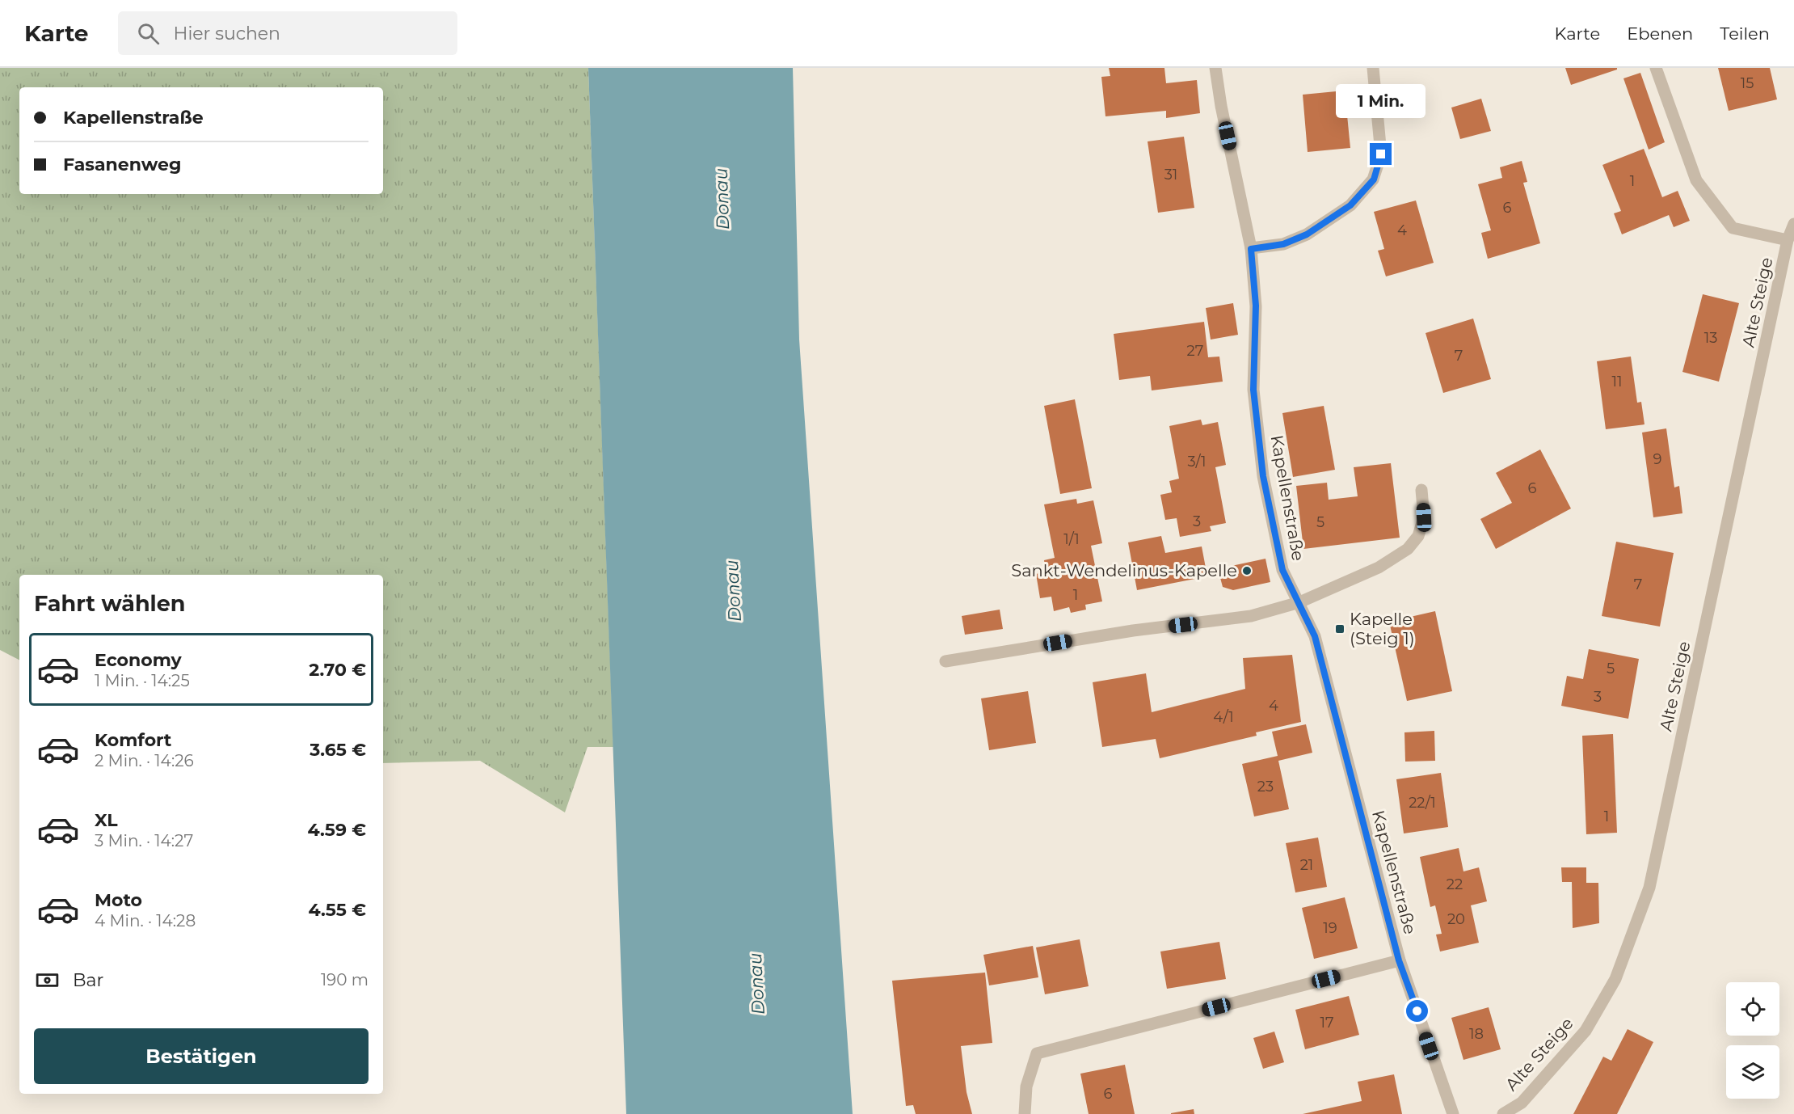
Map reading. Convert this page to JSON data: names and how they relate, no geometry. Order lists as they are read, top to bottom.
{
  "streets": {
    "street": ["Alte Steige", "Kapellenstraße"]
  },
  "water": ["Donau"],
  "places": {
    "other": ["Sankt-Wendelinus-Kapelle"],
    "transit": ["Kapelle (Steig 1)"]
  },
  "house_numbers": [
    "15",
    "31",
    "1",
    "6",
    "4",
    "13",
    "27",
    "7",
    "11",
    "9",
    "3/1",
    "6",
    "3",
    "5",
    "1/1",
    "7",
    "1",
    "5",
    "3",
    "4",
    "4/1",
    "23",
    "22/1",
    "1",
    "21",
    "22",
    "20",
    "19",
    "17",
    "18",
    "6"
  ],
  "page": {
    "header": "Karte",
    "search": "Hier suchen",
    "nav": ["Karte", "Ebenen", "Teilen"],
    "bubble": "1 Min.",
    "banner": ["Kapellenstraße", "Fasanenweg"],
    "heading": "Fahrt wählen",
    "list": [
      {
        "name": "Economy",
        "note": "1 Min. · 14:25",
        "value": "2.70 €"
      },
      {
        "name": "Komfort",
        "note": "2 Min. · 14:26",
        "value": "3.65 €"
      },
      {
        "name": "XL",
        "note": "3 Min. · 14:27",
        "value": "4.59 €"
      },
      {
        "name": "Moto",
        "note": "4 Min. · 14:28",
        "value": "4.55 €"
      }
    ],
    "pay": ["Bar", "190 m"],
    "buttons": "Bestätigen"
  }
}
